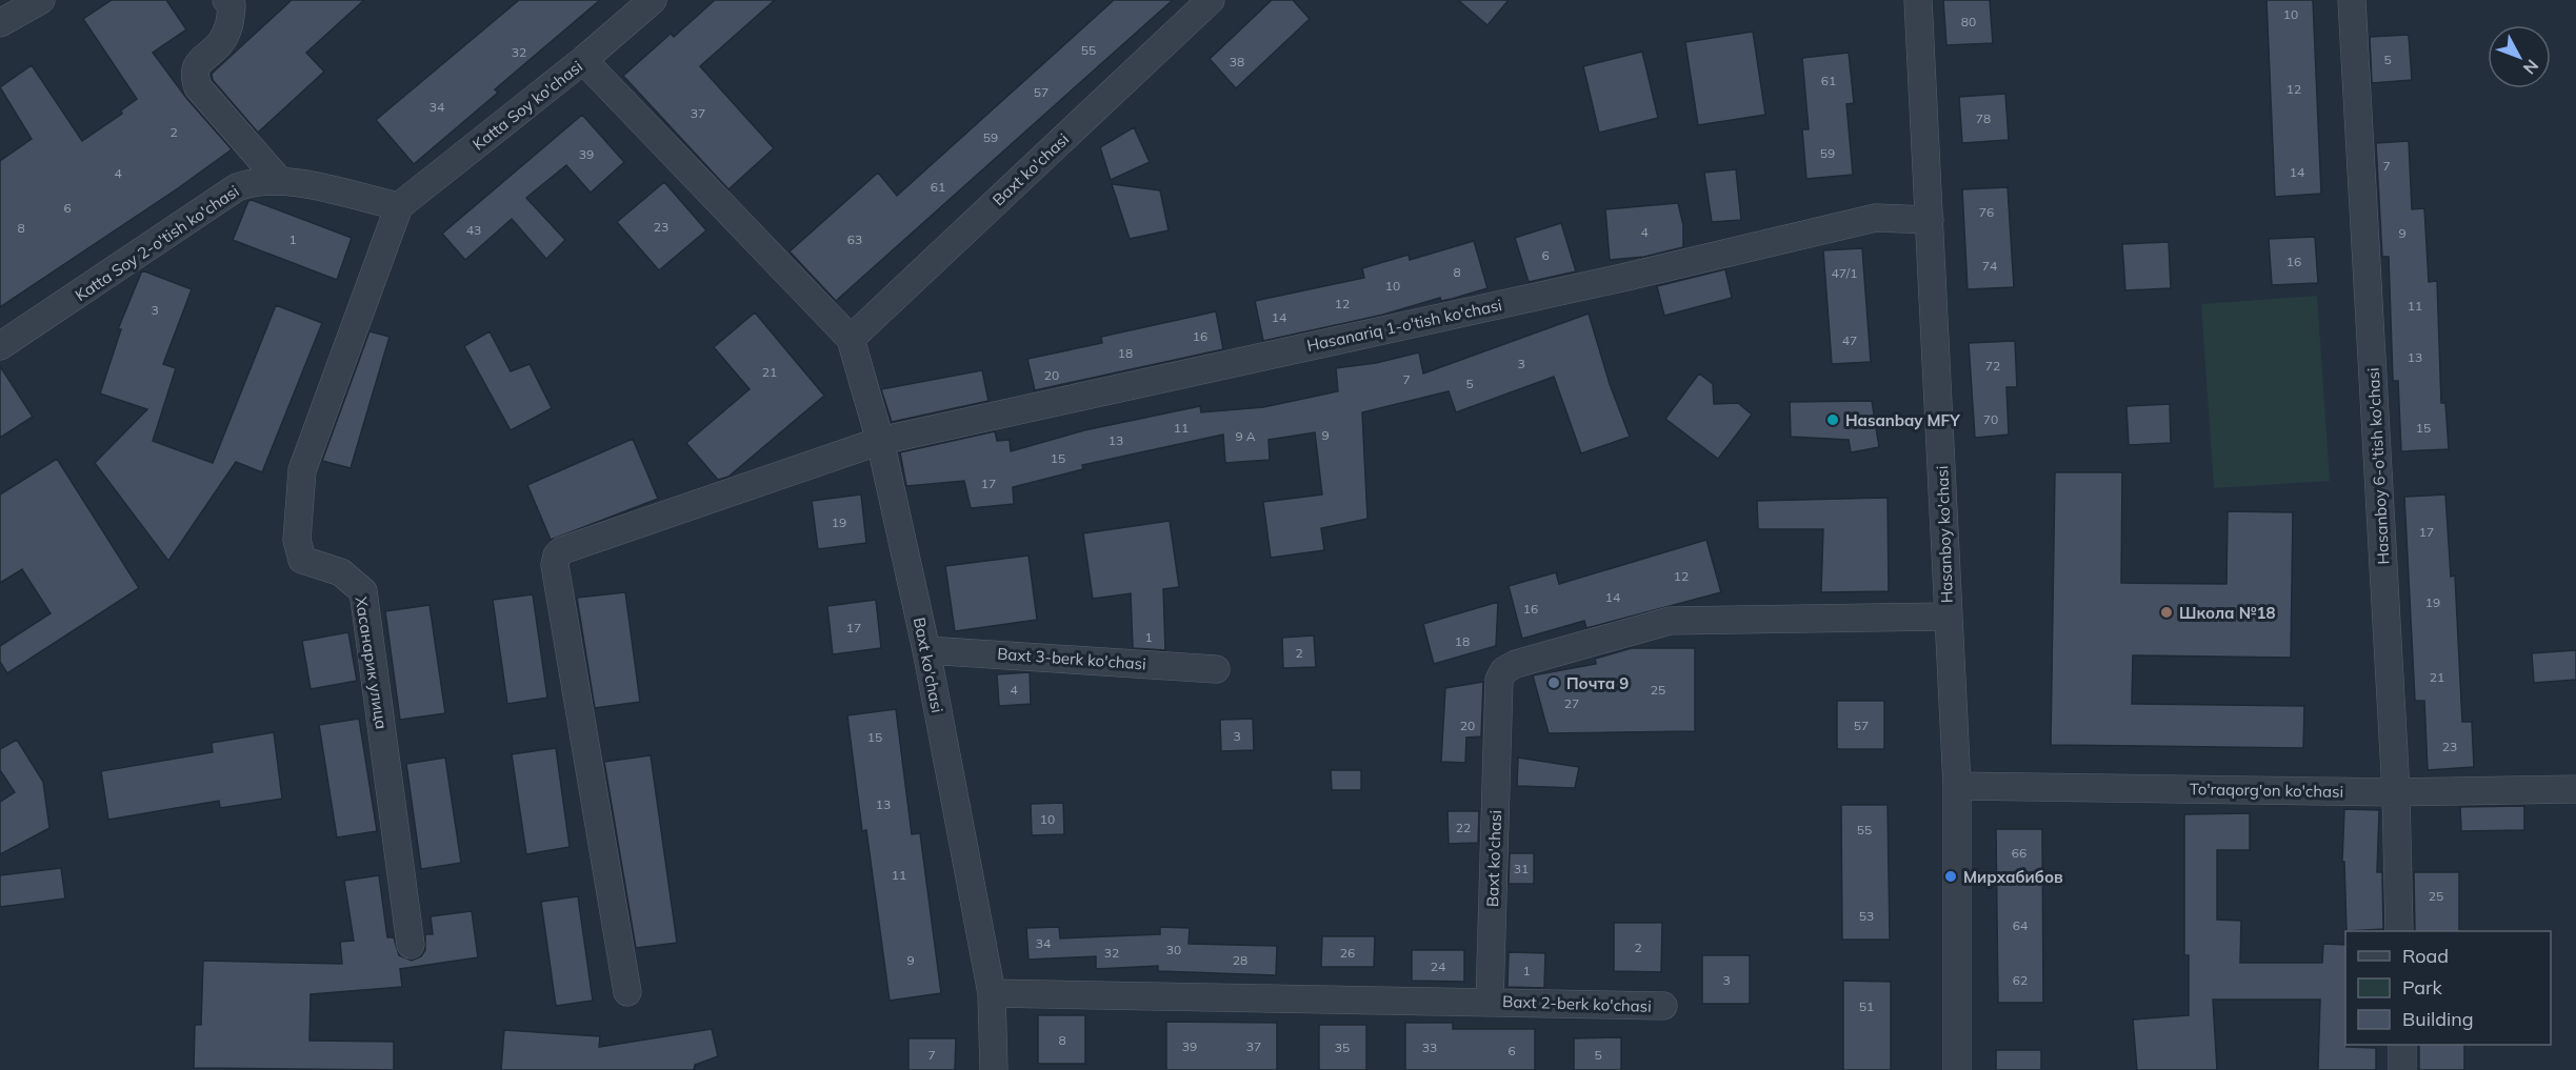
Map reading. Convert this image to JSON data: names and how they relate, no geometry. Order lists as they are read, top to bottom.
{
  "streets": {
    "street": [
      "Katta Soy ko'chasi",
      "Baxt ko'chasi",
      "Katta Soy 2-o'tish ko'chasi",
      "Hasanariq 1-o'tish ko'chasi",
      "Hasanboy 6-o'tish ko'chasi",
      "Hasanboy ko'chasi",
      "Baxt 3-berk ko'chasi",
      "Хасанарик улица",
      "To'raqorg'on ko'chasi",
      "Baxt 2-berk ko'chasi"
    ]
  },
  "crossings": [
    ["Katta Soy ko'chasi", "Baxt ko'chasi"],
    ["Katta Soy ko'chasi", "Katta Soy 2-o'tish ko'chasi"],
    ["Katta Soy ko'chasi", "Хасанарик улица"],
    ["Baxt ko'chasi", "Hasanariq 1-o'tish ko'chasi"],
    ["Baxt ko'chasi", "Hasanboy ko'chasi"],
    ["Baxt ko'chasi", "Baxt 3-berk ko'chasi"],
    ["Baxt ko'chasi", "Baxt 2-berk ko'chasi"],
    ["Katta Soy 2-o'tish ko'chasi", "Хасанарик улица"],
    ["Hasanariq 1-o'tish ko'chasi", "Hasanboy ko'chasi"],
    ["Hasanboy 6-o'tish ko'chasi", "To'raqorg'on ko'chasi"],
    ["Hasanboy ko'chasi", "To'raqorg'on ko'chasi"]
  ],
  "places": [
    "Hasanbay MFY",
    "Школа №18",
    "Почта 9",
    "Мирхабибов"
  ],
  "house_numbers": [
    "10",
    "80",
    "55",
    "32",
    "5",
    "38",
    "61",
    "12",
    "57",
    "34",
    "37",
    "78",
    "2",
    "59",
    "59",
    "39",
    "7",
    "14",
    "4",
    "61",
    "6",
    "76",
    "23",
    "8",
    "43",
    "4",
    "9",
    "1",
    "63",
    "6",
    "16",
    "74",
    "8",
    "47/1",
    "10",
    "12",
    "11",
    "3",
    "14",
    "16",
    "47",
    "18",
    "13",
    "3",
    "72",
    "21",
    "20",
    "7",
    "5",
    "70",
    "11",
    "15",
    "9",
    "9 A",
    "13",
    "15",
    "17",
    "19",
    "17",
    "12",
    "14",
    "19",
    "16",
    "17",
    "1",
    "18",
    "2",
    "21",
    "4",
    "25",
    "27",
    "20",
    "57",
    "3",
    "15",
    "23",
    "13",
    "10",
    "22",
    "55",
    "66",
    "31",
    "11",
    "25",
    "53",
    "64",
    "34",
    "2",
    "30",
    "32",
    "26",
    "9",
    "28",
    "24",
    "1",
    "3",
    "62",
    "51",
    "8",
    "39",
    "37",
    "35",
    "33",
    "6",
    "7",
    "5"
  ],
  "legend": ["Road", "Park", "Building"],
  "north": "bottom right"
}
